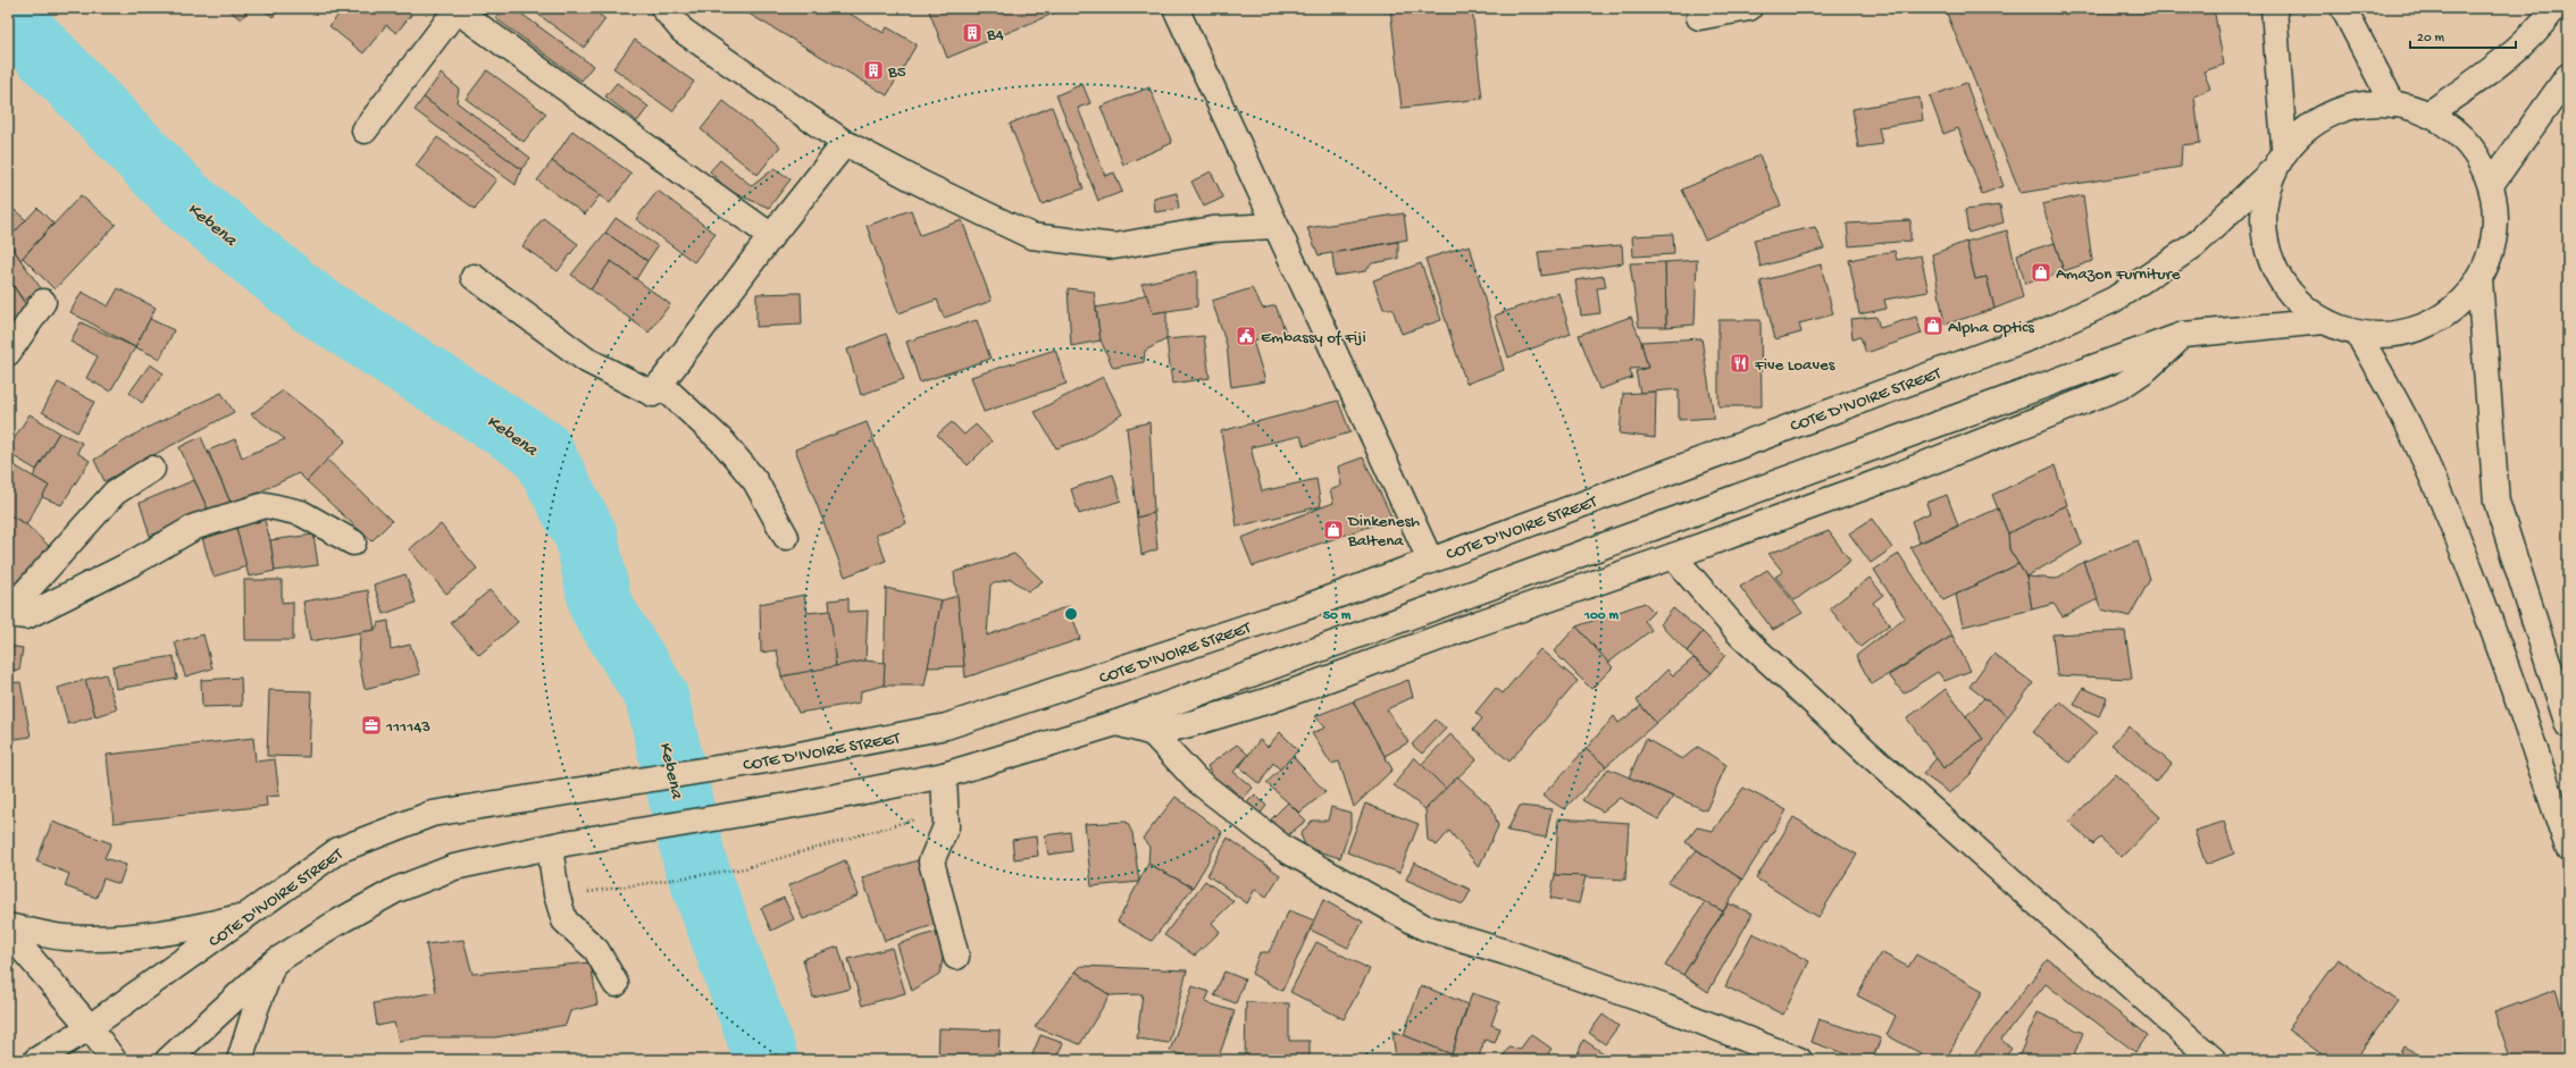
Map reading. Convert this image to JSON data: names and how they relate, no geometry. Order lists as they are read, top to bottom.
{
  "streets": {
    "main road": ["COTE D'IVOIRE STREET"]
  },
  "water": ["Kebena"],
  "places": {
    "building": ["B4", "B5"],
    "shop": ["Amazon Furniture", "Alpha Optics", "Dinkenesh Baltena"],
    "public building": ["Embassy of Fiji"],
    "restaurant": ["Five Loaves"],
    "office": ["111143"]
  },
  "scale_bar": "20 m",
  "rings": ["50 m", "100 m"]
}
